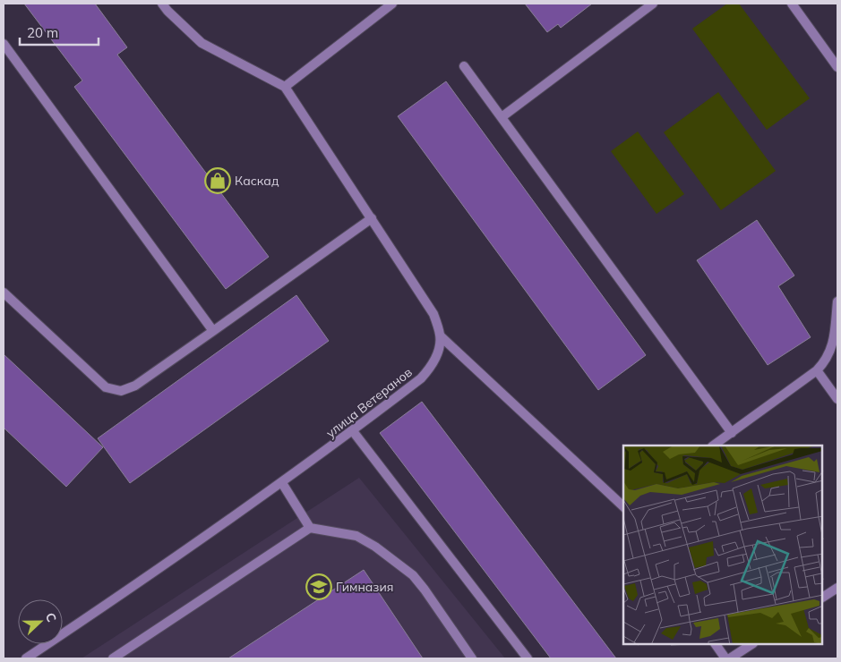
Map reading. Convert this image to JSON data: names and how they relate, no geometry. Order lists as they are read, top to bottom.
{
  "streets": {
    "street": ["улица Ветеранов"]
  },
  "places": {
    "shop": ["Каскад"],
    "school or university": ["Гимназия"]
  },
  "scale_bar": "20 m",
  "north": "right"
}
